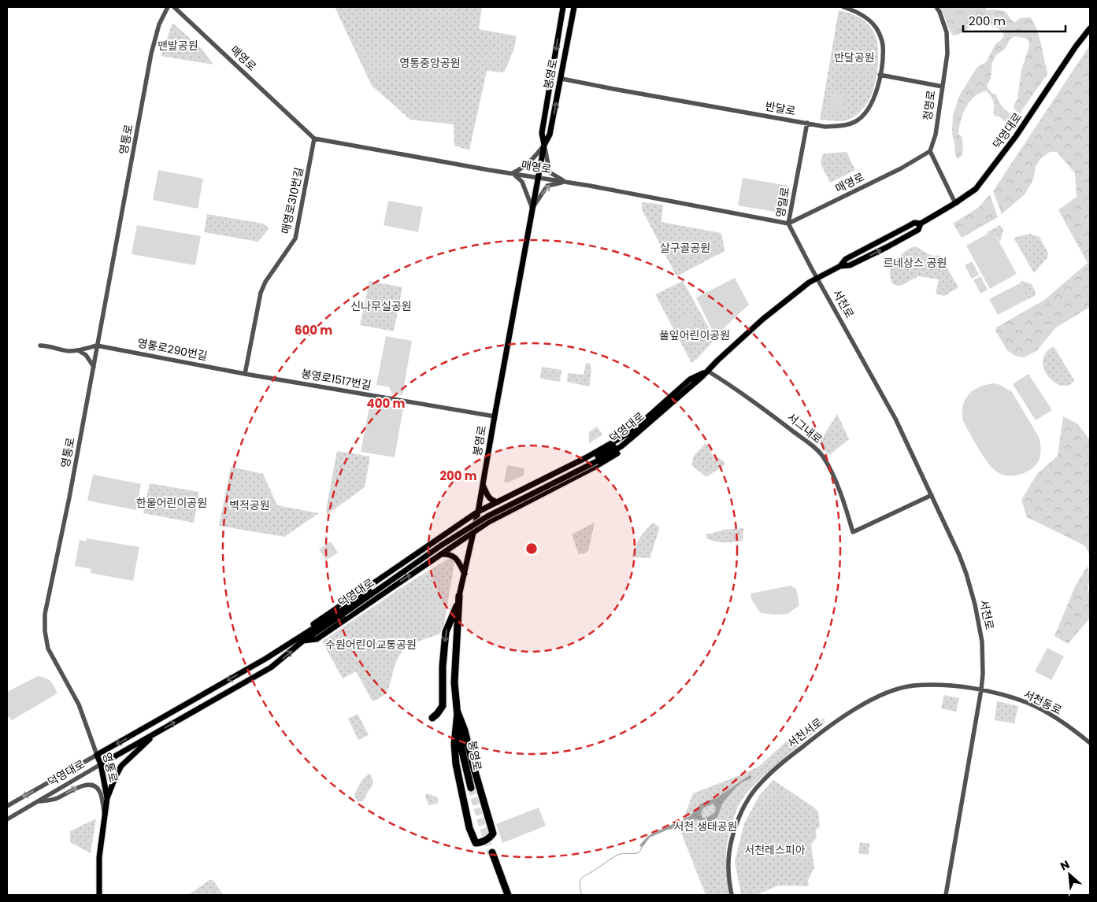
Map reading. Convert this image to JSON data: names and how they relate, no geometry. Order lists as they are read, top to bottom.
{
  "streets": {
    "highway": ["봉영로"],
    "main road": ["덕영대로", "영통로"],
    "street": [
      "매영로",
      "청명로",
      "반달로",
      "매영로310번길",
      "영일로",
      "서천로",
      "영통로290번길",
      "봉영로1517번길",
      "서그내로",
      "서천동로",
      "서천서로"
    ]
  },
  "crossings": [
    ["매영로", "봉영로"],
    ["매영로", "청명로"],
    ["매영로", "매영로310번길"],
    ["매영로", "영일로"],
    ["봉영로", "반달로"],
    ["봉영로", "봉영로1517번길"],
    ["반달로", "영일로"],
    ["덕영대로", "영통로"],
    ["덕영대로", "영일로"],
    ["덕영대로", "서천로"],
    ["덕영대로", "서그내로"],
    ["영통로", "영통로290번길"],
    ["매영로310번길", "영통로290번길"],
    ["매영로310번길", "봉영로1517번길"],
    ["영일로", "서천로"],
    ["서천로", "서그내로"],
    ["서천로", "서천동로"],
    ["서천로", "서천서로"],
    ["영통로290번길", "봉영로1517번길"],
    ["서천동로", "서천서로"]
  ],
  "parks": [
    "맨발공원",
    "반달공원",
    "영통중앙공원",
    "살구골공원",
    "르네상스 공원",
    "신나무실공원",
    "풀잎어린이공원",
    "한울어린이공원",
    "벽적공원",
    "수원어린이교통공원",
    "서천 생태공원",
    "서천레스피아"
  ],
  "scale_bar": "200 m",
  "north": "top left",
  "rings": ["600 m", "400 m", "200 m"]
}
